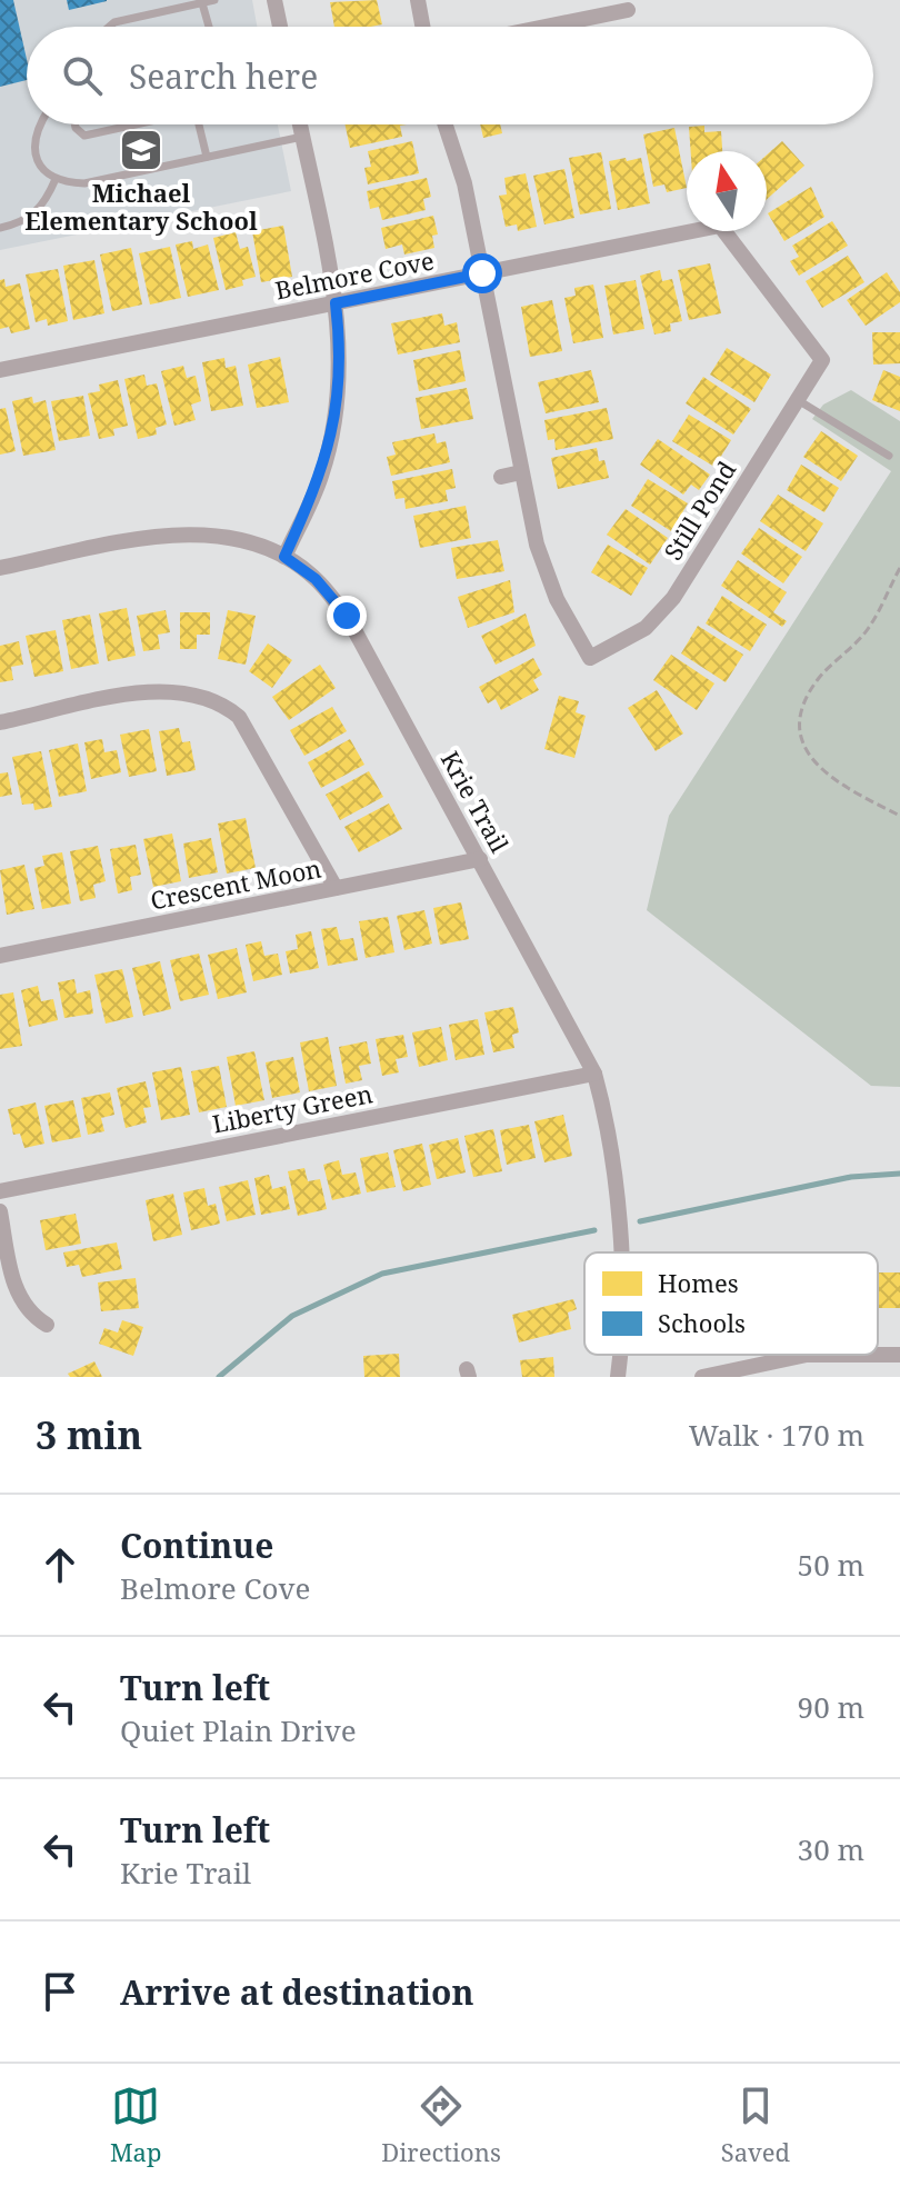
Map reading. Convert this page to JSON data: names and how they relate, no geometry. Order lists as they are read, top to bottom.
{
  "streets": {
    "street": [
      "Belmore Cove",
      "Still Pond",
      "Krie Trail",
      "Crescent Moon",
      "Liberty Green"
    ]
  },
  "crossings": [
    ["Belmore Cove", "Still Pond"],
    ["Krie Trail", "Crescent Moon"],
    ["Krie Trail", "Liberty Green"]
  ],
  "places": {
    "school or university": ["Michael Elementary School"]
  },
  "legend": ["Homes", "Schools"],
  "north": "top",
  "page": {
    "search": "Search here",
    "heading": ["3 min", "Walk · 170 m"],
    "list": [
      ["Continue", "Belmore Cove", "50 m"],
      ["Turn left", "Quiet Plain Drive", "90 m"],
      ["Turn left", "Krie Trail", "30 m"],
      "Arrive at destination"
    ],
    "nav": ["Map", "Directions", "Saved"]
  }
}
